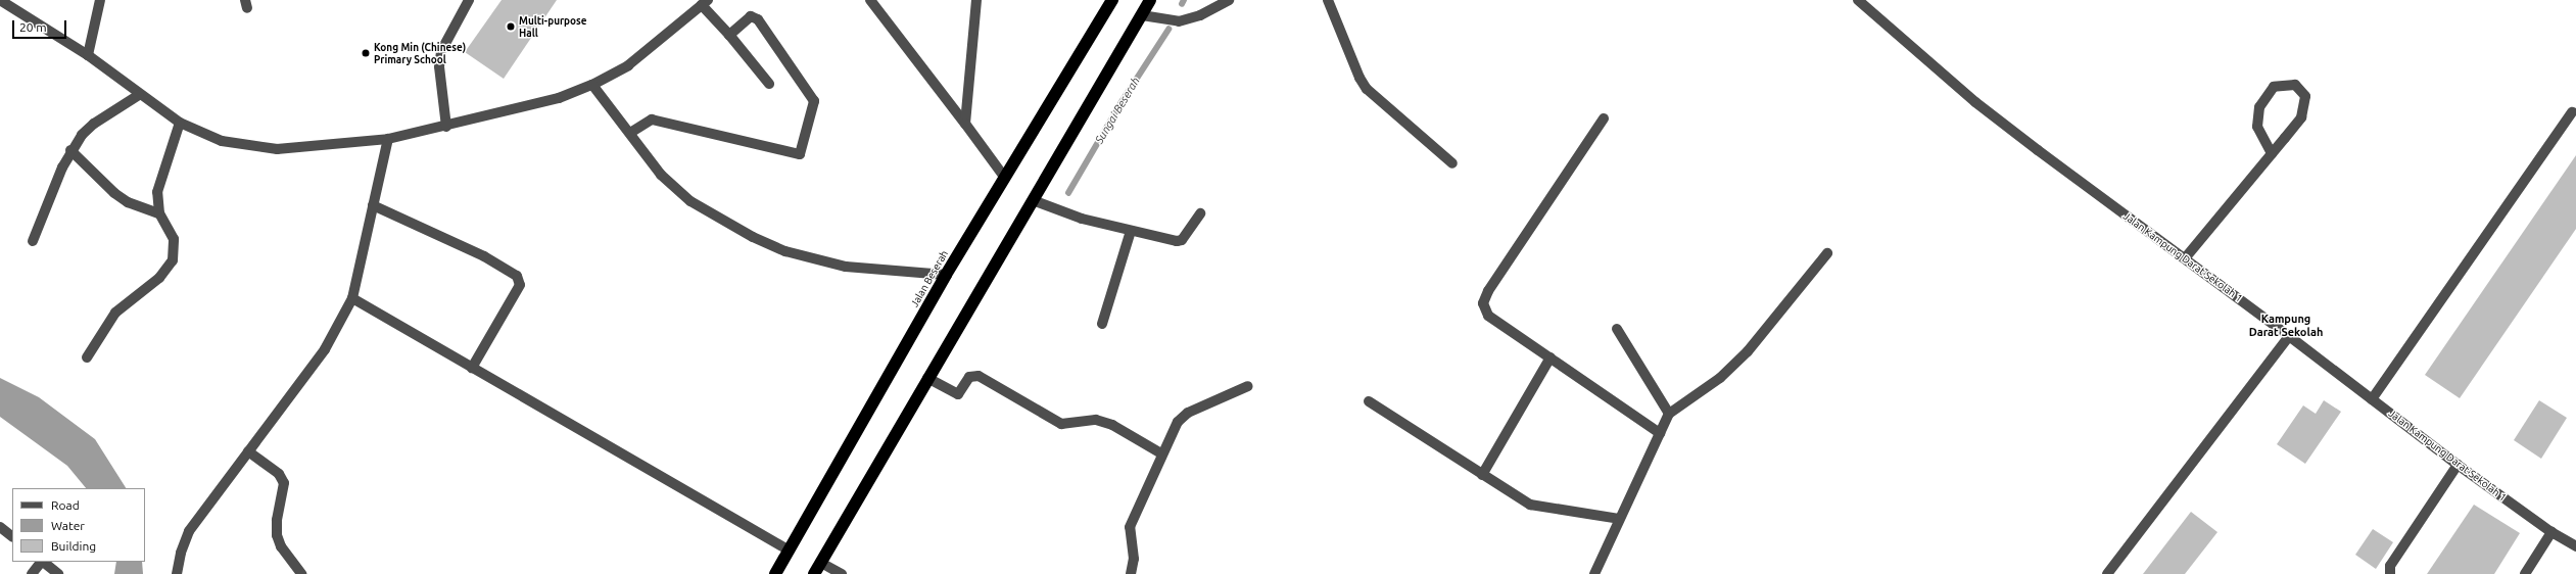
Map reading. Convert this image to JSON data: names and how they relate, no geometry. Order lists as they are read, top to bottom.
{
  "streets": {
    "highway": ["Jalan Beserah"],
    "street": ["Jalan Kampung Darat Sekolah 1"]
  },
  "districts": ["Kampung Darat Sekolah"],
  "water": ["Sungai Beserah"],
  "places": ["Multi-purpose Hall", "Kong Min (Chinese) Primary School"],
  "legend": ["Road", "Water", "Building"],
  "scale_bar": "20 m"
}
